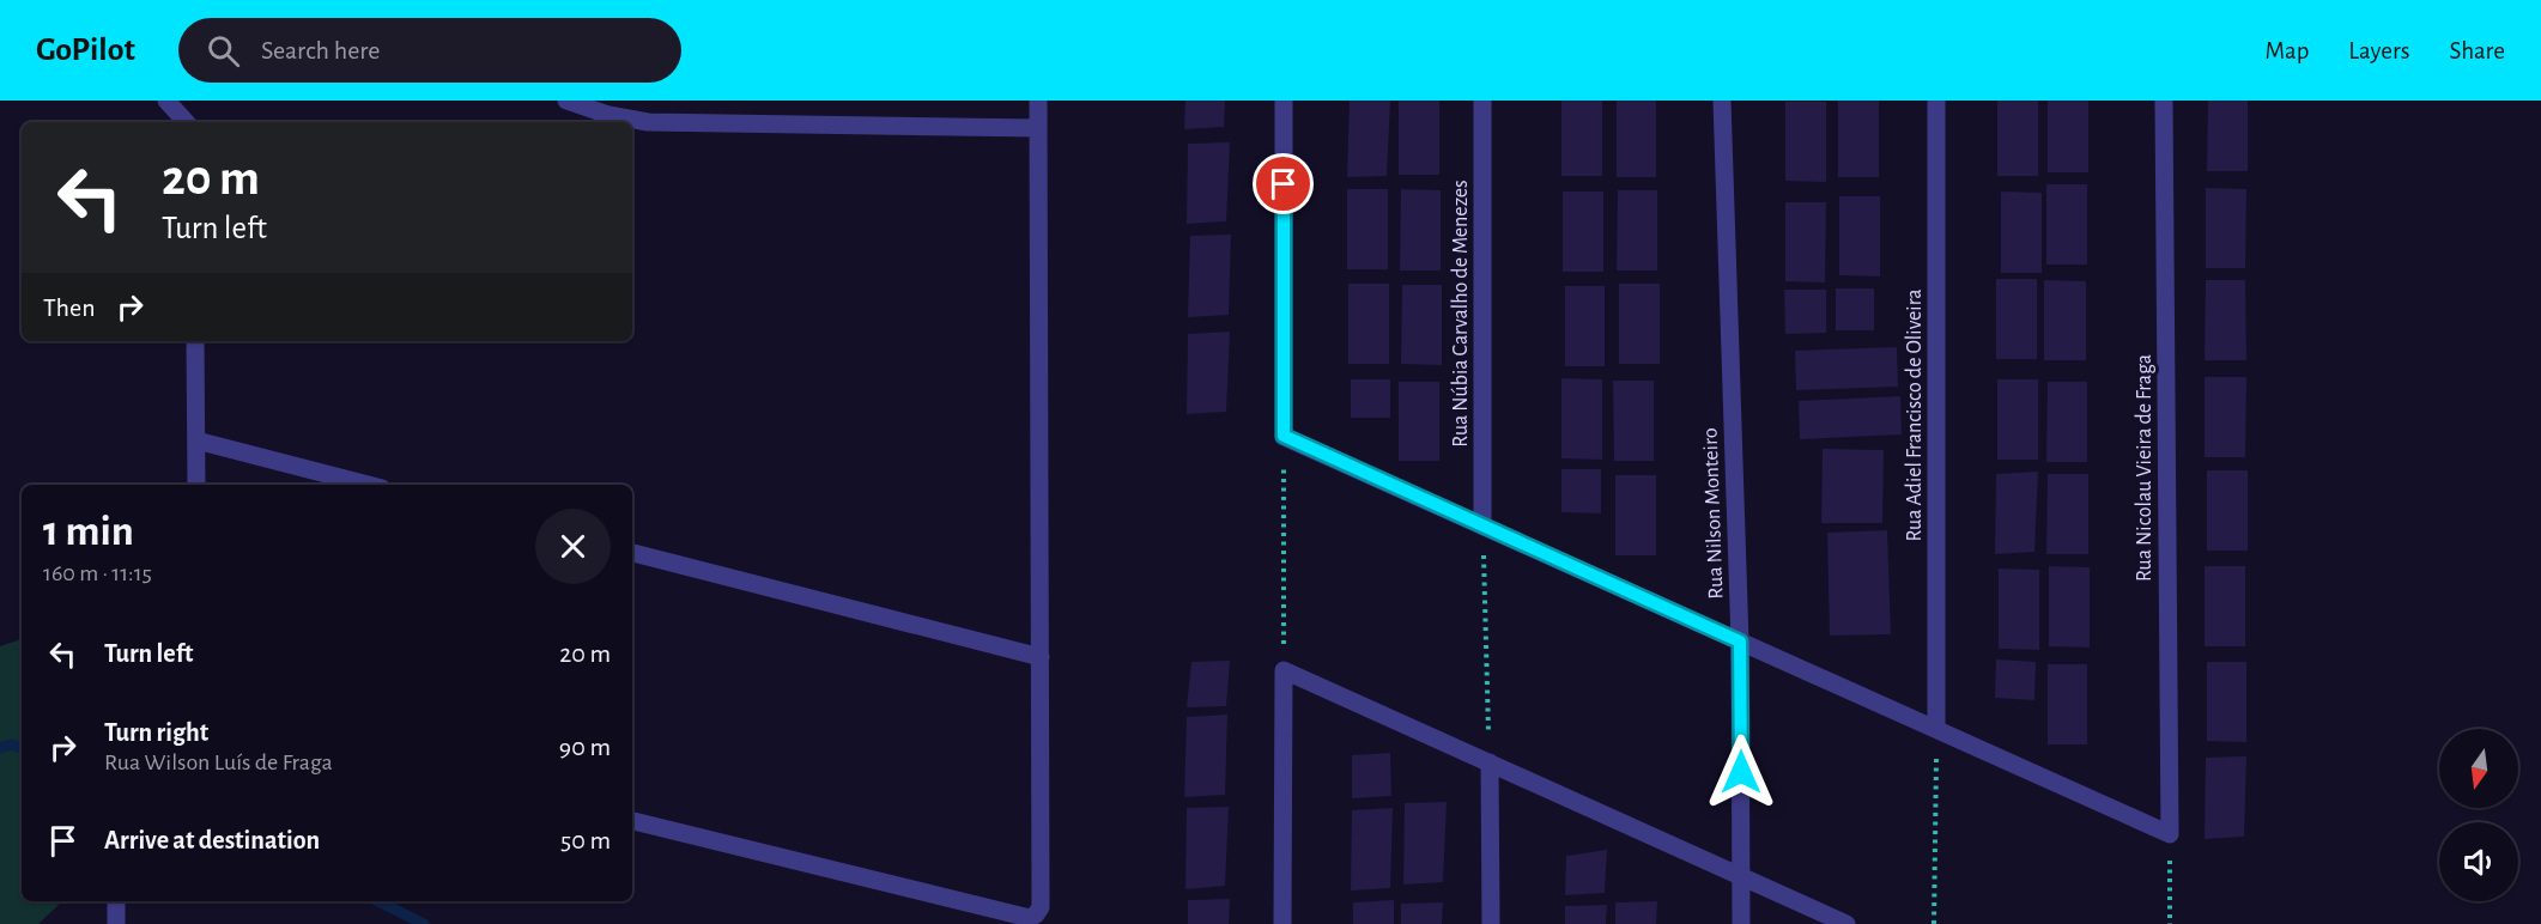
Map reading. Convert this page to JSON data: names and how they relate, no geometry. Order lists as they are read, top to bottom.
{
  "streets": {
    "street": [
      "Rua Núbia Carvalho de Menezes",
      "Rua Adiel Francisco de Oliveira",
      "Rua Nicolau Vieira de Fraga",
      "Rua Nilson Monteiro"
    ]
  },
  "north": "bottom",
  "page": {
    "header": "GoPilot",
    "search": "Search here",
    "nav": ["Map", "Layers", "Share"],
    "turn": ["20 m", "Turn left"],
    "then": "Then",
    "heading": ["1 min", "160 m · 11:15"],
    "list": [
      {
        "name": "Turn left",
        "value": "20 m"
      },
      {
        "name": "Turn right",
        "note": "Rua Wilson Luís de Fraga",
        "value": "90 m"
      },
      {
        "name": "Arrive at destination",
        "value": "50 m"
      }
    ]
  }
}
